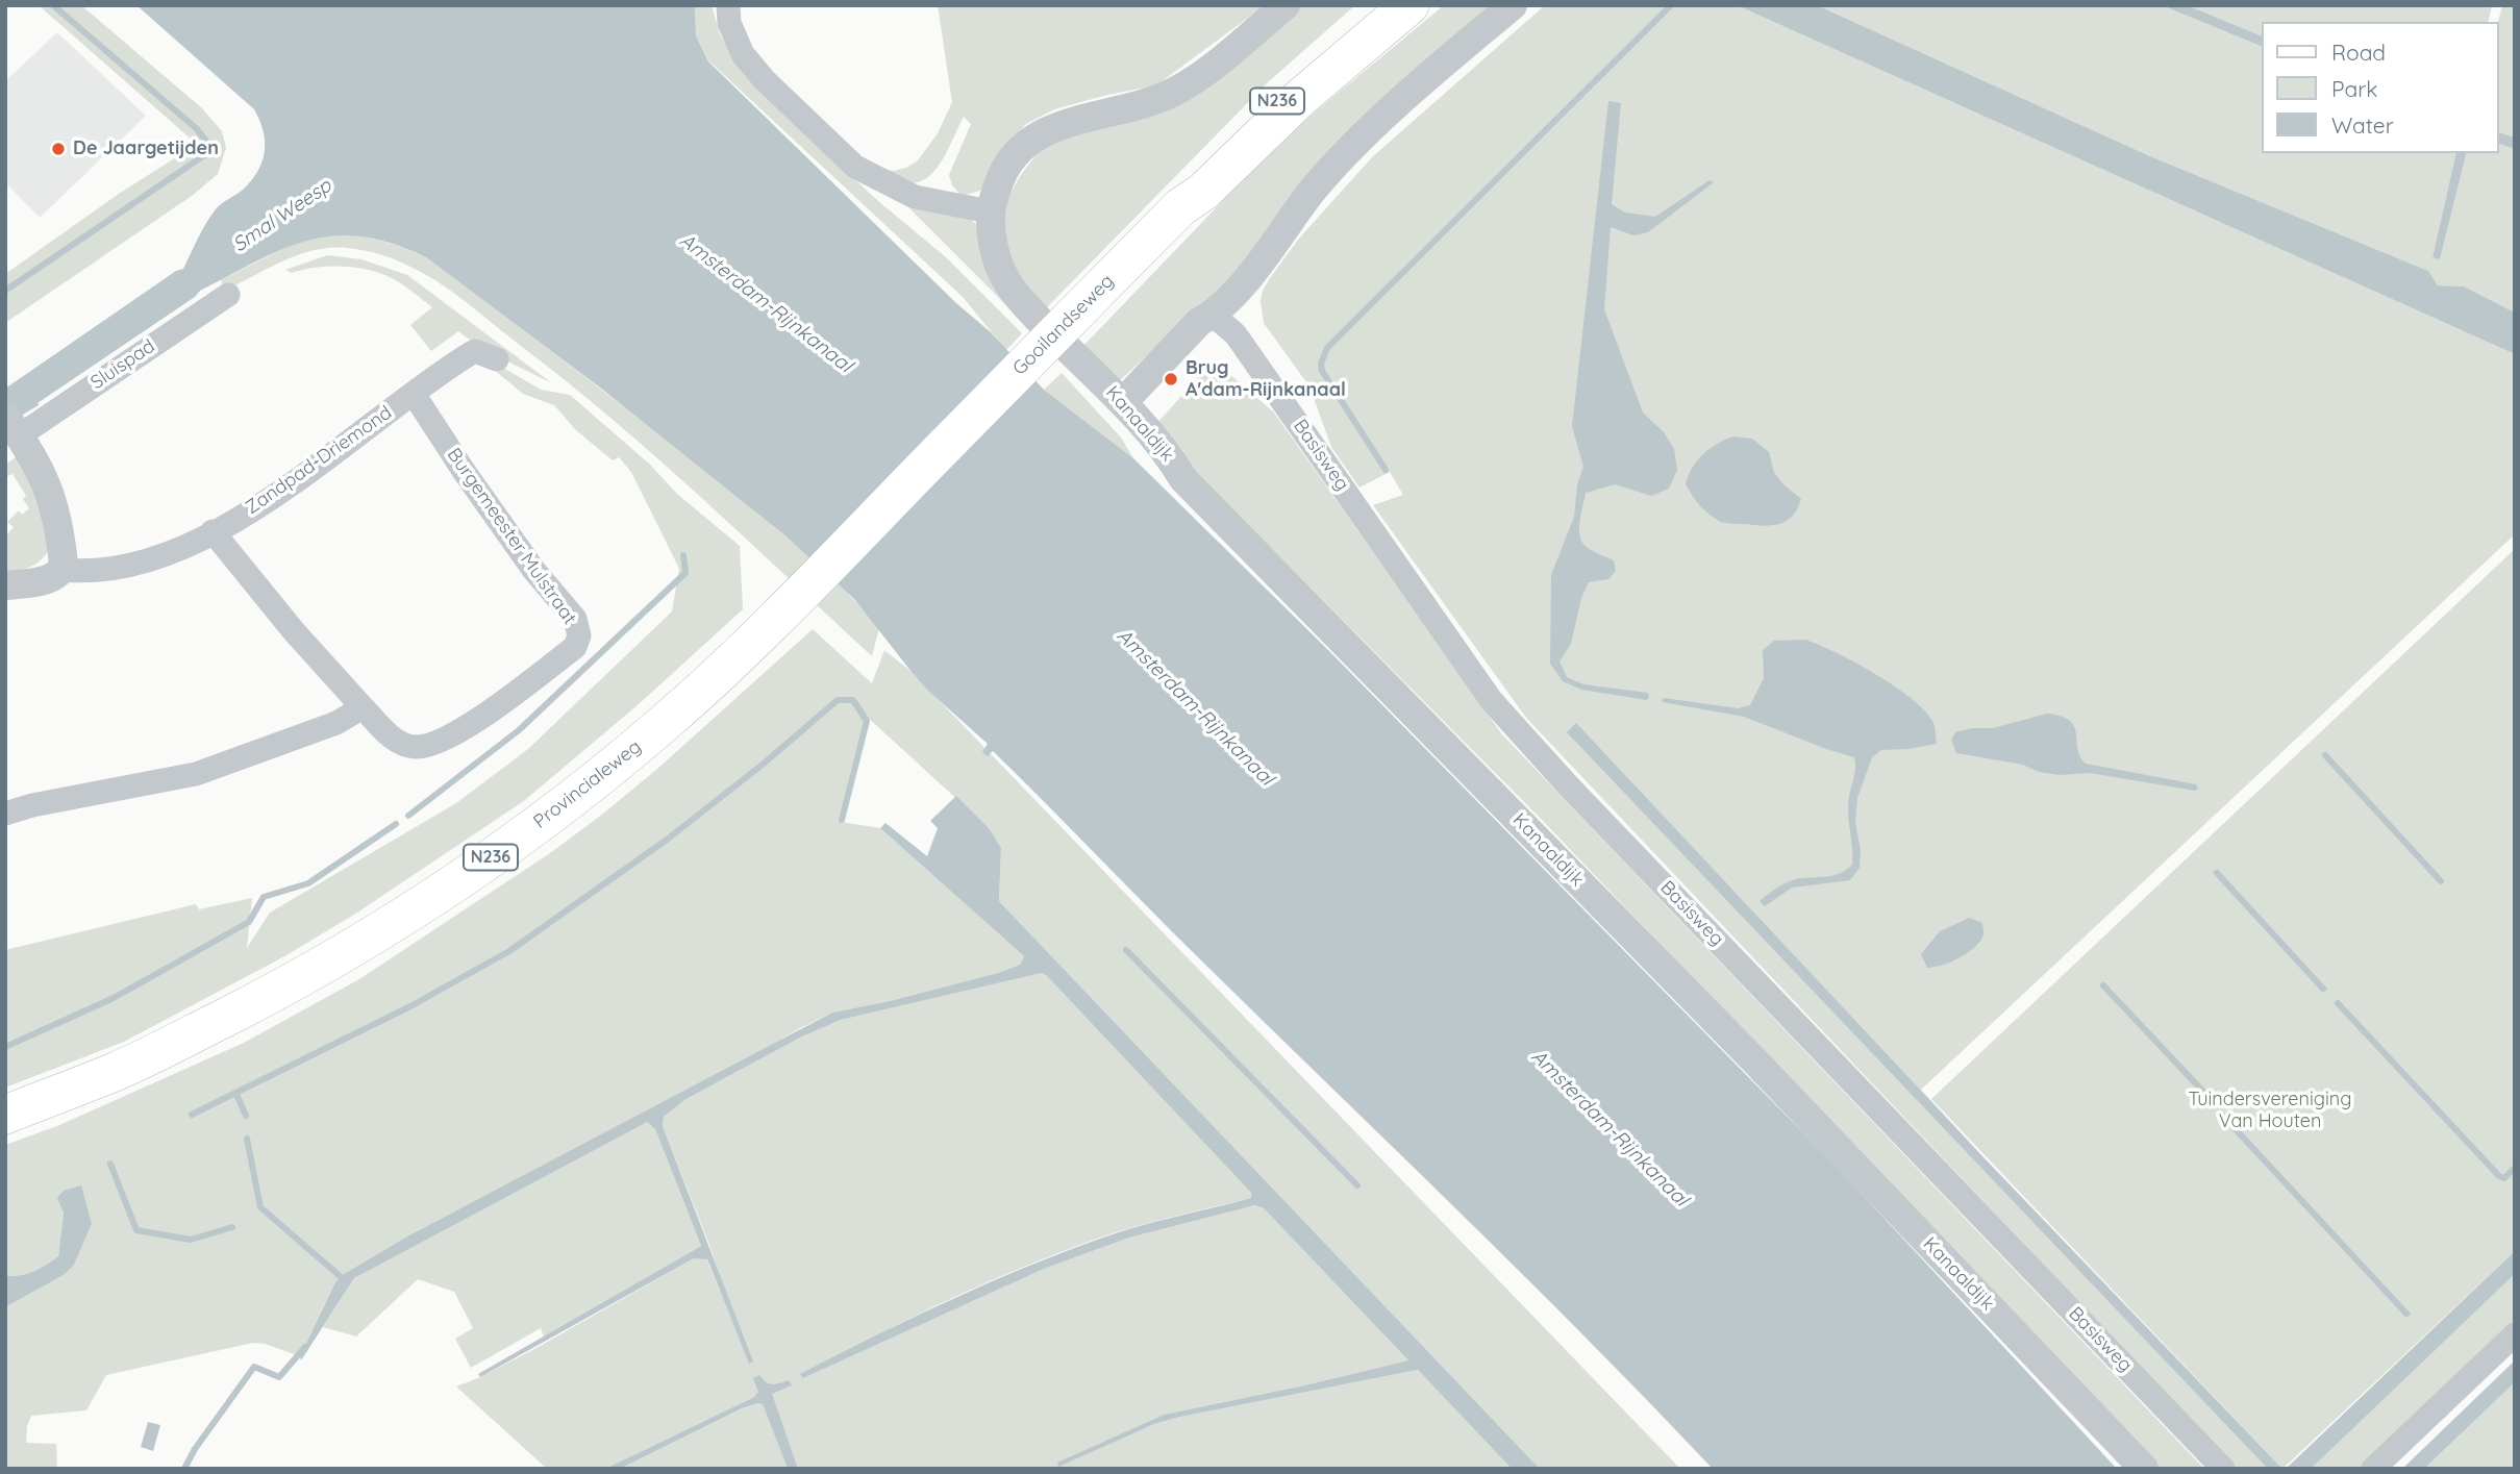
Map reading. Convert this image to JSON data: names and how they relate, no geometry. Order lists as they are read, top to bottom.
{
  "streets": {
    "main road": ["N236", "Gooilandseweg", "Provincialeweg"],
    "street": [
      "Sluispad",
      "Kanaaldijk",
      "Basisweg",
      "Zandpad-Driemond",
      "Burgemeester Mulstraat"
    ]
  },
  "crossings": [
    ["Gooilandseweg", "Provincialeweg"],
    ["Zandpad-Driemond", "Burgemeester Mulstraat"]
  ],
  "water": ["Smal Weesp", "Amsterdam-Rijnkanaal"],
  "parks": ["Tuindersvereniging Van Houten"],
  "places": ["De Jaargetijden", "Brug A'dam-Rijnkanaal"],
  "legend": ["Road", "Park", "Water"]
}
